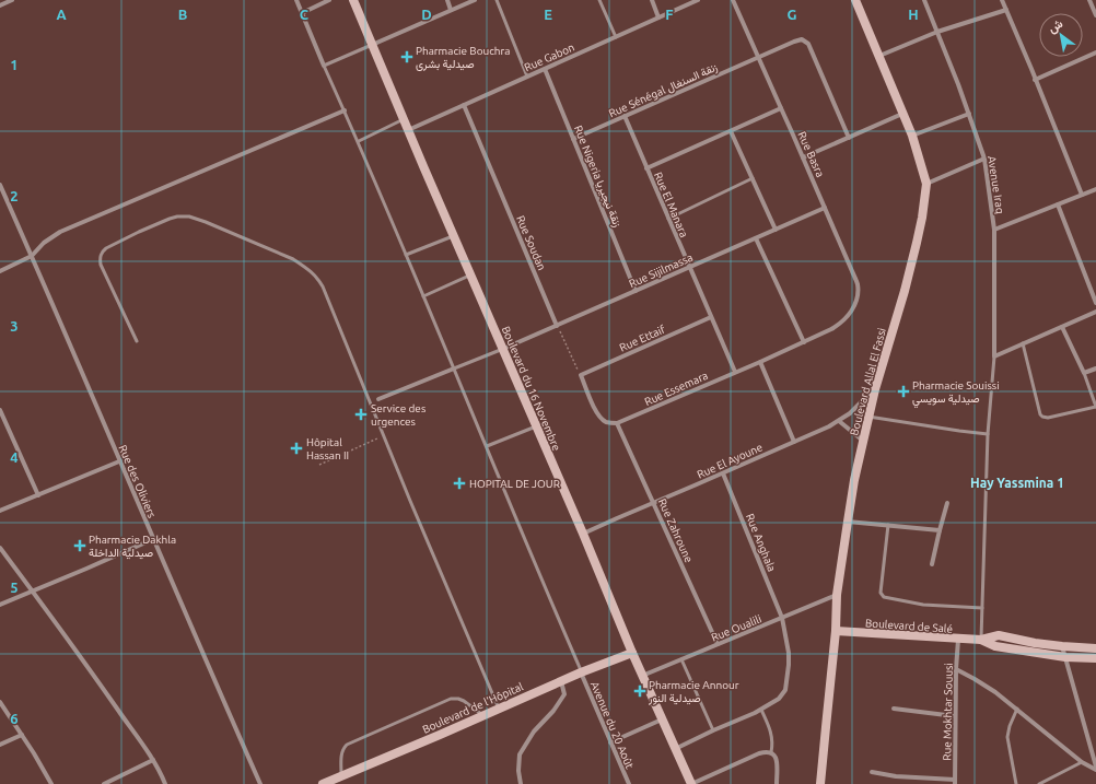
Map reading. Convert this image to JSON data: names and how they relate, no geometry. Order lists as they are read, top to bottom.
{
  "streets": {
    "street": [
      "Rue Gabon",
      "Rue Sénégal زنقة السنغال",
      "Rue Basra",
      "Rue Nigeria زنقة نيجيريا",
      "Avenue Iraq",
      "Rue El Manara",
      "Rue Soudan",
      "Rue Sijilmassa",
      "Rue Ettaif",
      "Boulevard Allal El Fassi",
      "Boulevard du 16 Novembre",
      "Rue Essemara",
      "Rue El Ayoune",
      "Rue des Oliviers",
      "Rue Zahroune",
      "Rue Anghala",
      "Boulevard de Salé",
      "Rue Oualili",
      "Boulevard de l'Hôpital",
      "Rue Mokhtar Souusi",
      "Avenue du 20 Août"
    ]
  },
  "crossings": [
    ["Rue Gabon", "Rue Nigeria زنقة نيجيريا"],
    ["Rue Gabon", "Rue Soudan"],
    ["Rue Gabon", "Boulevard du 16 Novembre"],
    ["Rue Sénégal زنقة السنغال", "Rue Basra"],
    ["Rue Sénégal زنقة السنغال", "Rue Nigeria زنقة نيجيريا"],
    ["Rue Sénégal زنقة السنغال", "Rue El Manara"],
    ["Rue Basra", "Rue Sijilmassa"],
    ["Rue Basra", "Rue Essemara"],
    ["Rue Nigeria زنقة نيجيريا", "Rue Sijilmassa"],
    ["Rue El Manara", "Rue Sijilmassa"],
    ["Rue El Manara", "Rue Ettaif"],
    ["Rue El Manara", "Rue Essemara"],
    ["Rue Soudan", "Rue Sijilmassa"],
    ["Rue Sijilmassa", "Boulevard du 16 Novembre"],
    ["Boulevard Allal El Fassi", "Rue El Ayoune"],
    ["Boulevard Allal El Fassi", "Boulevard de Salé"],
    ["Boulevard Allal El Fassi", "Rue Oualili"],
    ["Boulevard du 16 Novembre", "Rue El Ayoune"],
    ["Boulevard du 16 Novembre", "Rue Anghala"],
    ["Boulevard du 16 Novembre", "Rue Oualili"],
    ["Boulevard du 16 Novembre", "Boulevard de l'Hôpital"],
    ["Rue Essemara", "Rue Zahroune"],
    ["Rue El Ayoune", "Rue Zahroune"],
    ["Rue El Ayoune", "Rue Anghala"],
    ["Rue Zahroune", "Rue Oualili"],
    ["Rue Anghala", "Rue Oualili"],
    ["Boulevard de Salé", "Rue Mokhtar Souusi"],
    ["Boulevard de l'Hôpital", "Avenue du 20 Août"]
  ],
  "districts": ["Hay Yassmina 1"],
  "places": {
    "health": [
      "Pharmacie Bouchra صيدلية بشرى",
      "Pharmacie Souissi صيدلية سويسي",
      "Service des urgences",
      "Hôpital Hassan II",
      "HOPITAL DE JOUR",
      "Pharmacie Dakhla صيدلية الداخلة",
      "Pharmacie Annour صيدلية النور"
    ]
  },
  "north": "top left",
  "grid": {
    "columns": [
      "A",
      "B",
      "C",
      "D",
      "E",
      "F",
      "G",
      "H"
    ],
    "rows": [
      "1",
      "2",
      "3",
      "4",
      "5",
      "6"
    ]
  }
}
